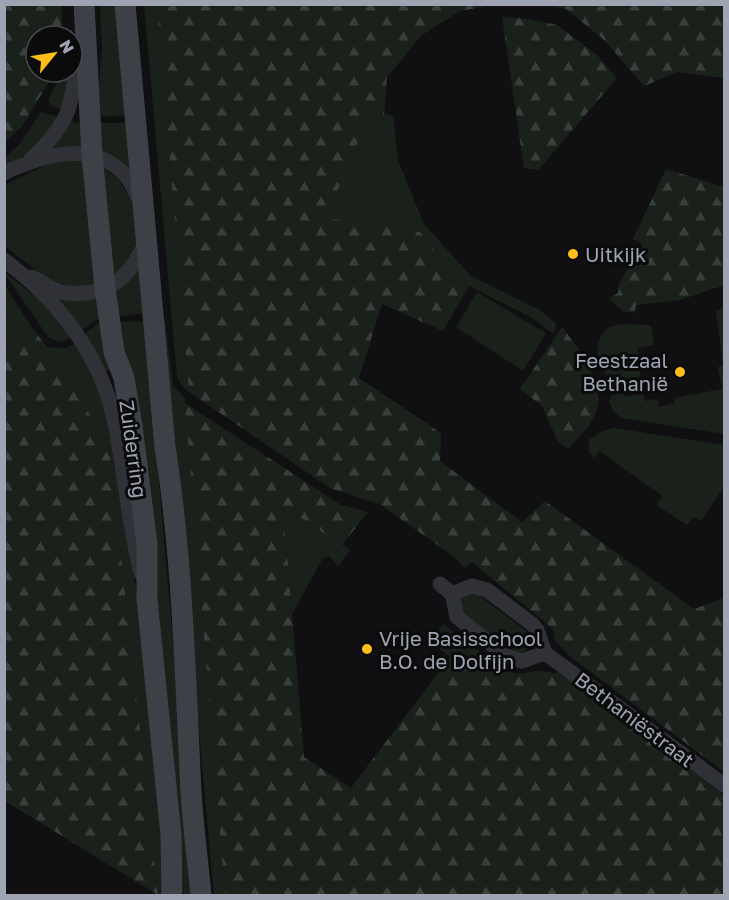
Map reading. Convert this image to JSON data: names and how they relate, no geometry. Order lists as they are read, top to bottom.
{
  "streets": {
    "main road": ["Zuiderring"],
    "street": ["Bethaniëstraat"]
  },
  "places": ["Uitkijk", "Feestzaal Bethanië", "Vrije Basisschool B.O. de Dolfijn"],
  "north": "top right"
}
